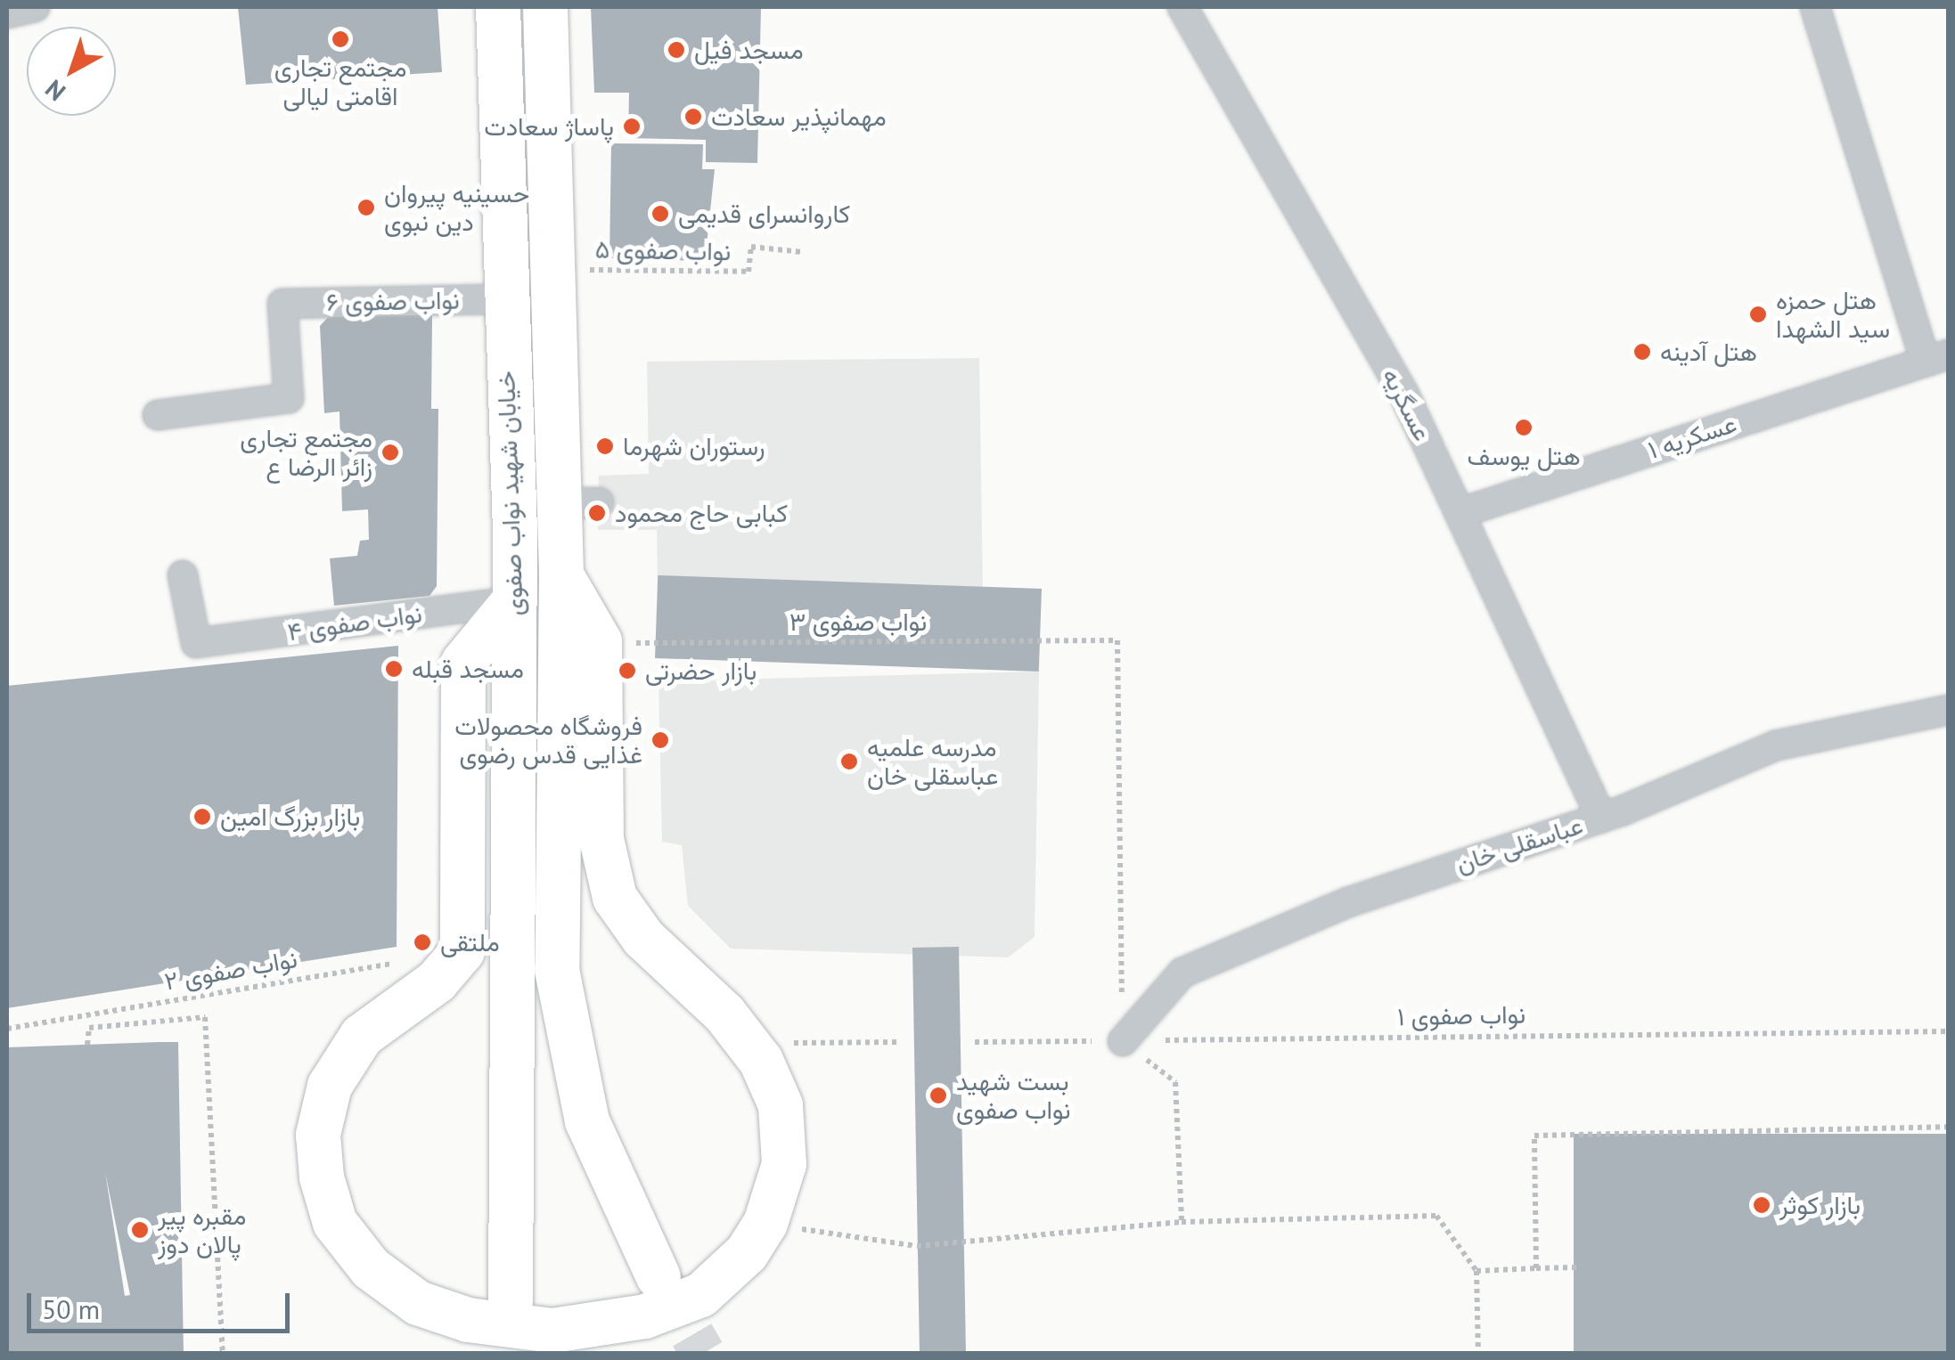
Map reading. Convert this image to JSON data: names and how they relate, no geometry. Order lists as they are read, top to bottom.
{
  "streets": {
    "main road": ["خیابان شهید نواب صفوی"],
    "street": [
      "نواب صفوی ۶",
      "عسگریه",
      "عسکریه ۱",
      "نواب صفوی ۴",
      "عباسقلی خان"
    ],
    "path": [
      "نواب صفوی ۵",
      "نواب صفوی ۳",
      "نواب صفوی ۲",
      "نواب صفوی ۱"
    ]
  },
  "crossings": [
    ["نواب صفوی ۵", "خیابان شهید نواب صفوی"],
    ["نواب صفوی ۶", "خیابان شهید نواب صفوی"],
    ["عسگریه", "عسکریه ۱"],
    ["عسگریه", "عباسقلی خان"],
    ["خیابان شهید نواب صفوی", "نواب صفوی ۴"],
    ["نواب صفوی ۳", "عباسقلی خان"],
    ["نواب صفوی ۳", "نواب صفوی ۱"],
    ["عباسقلی خان", "نواب صفوی ۱"]
  ],
  "places": [
    "مجتمع تجاری اقامتی لیالی",
    "مسجد فیل",
    "مهمانپذیر سعادت",
    "پاساژ سعادت",
    "حسینیه پیروان دین نبوی",
    "کاروانسرای قدیمی",
    "هتل حمزه سید الشهدا",
    "هتل آدینه",
    "هتل یوسف",
    "رستوران شهرما",
    "مجتمع تجاری زائر الرضا ع",
    "کبابی حاج محمود",
    "مسجد قبله",
    "بازار حضرتی",
    "فروشگاه محصولات غذایی قدس رضوی",
    "مدرسه علمیه عباسقلی خان",
    "بازار بزرگ امین",
    "ملتقى",
    "بست شهید نواب صفوی",
    "بازار کوثر",
    "مقبره پیر پالان دوز"
  ],
  "scale_bar": "50 m",
  "north": "bottom left"
}
